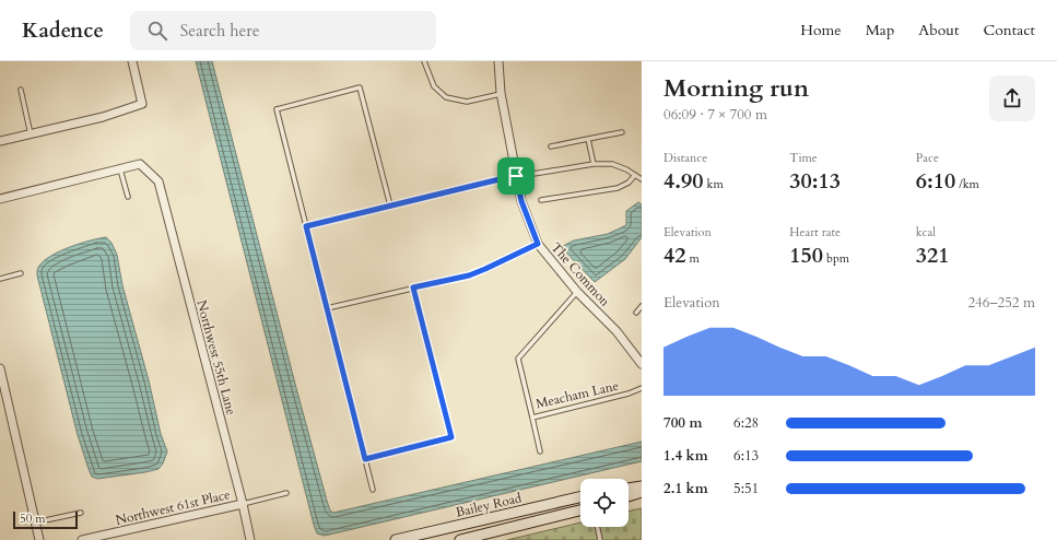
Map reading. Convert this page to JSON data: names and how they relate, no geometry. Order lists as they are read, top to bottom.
{
  "streets": {
    "street": [
      "The Common",
      "Northwest 55th Lane",
      "Bailey Road",
      "Northwest 61st Place"
    ],
    "lane": ["Meacham Lane"]
  },
  "crossings": [
    ["The Common", "Meacham Lane"],
    ["Northwest 55th Lane", "Northwest 61st Place"]
  ],
  "scale_bar": "50 m",
  "page": {
    "header": "Kadence",
    "search": "Search here",
    "nav": [
      "Home",
      "Map",
      "About",
      "Contact"
    ],
    "heading": ["Morning run", "06:09 · 7 × 700 m"],
    "stats": [
      ["Distance", "4.90 km"],
      ["Time", "30:13"],
      ["Pace", "6:10 /km"],
      ["Elevation", "42 m"],
      ["Heart rate", "150 bpm"],
      ["kcal", "321"]
    ],
    "chart": ["Elevation", "246–252 m"],
    "list": [
      {
        "name": "700 m",
        "note": "6:28"
      },
      {
        "name": "1.4 km",
        "note": "6:13"
      },
      {
        "name": "2.1 km",
        "note": "5:51"
      }
    ],
    "scale": "50 m"
  }
}
